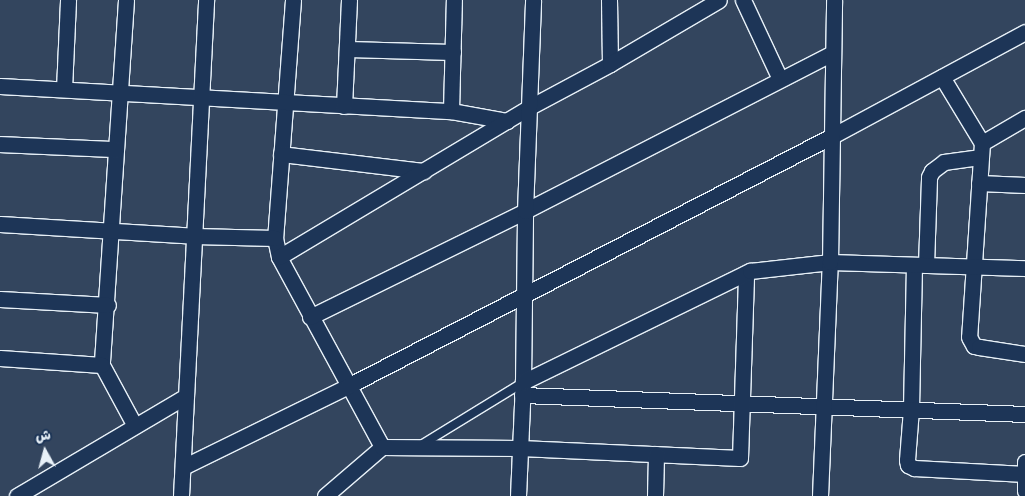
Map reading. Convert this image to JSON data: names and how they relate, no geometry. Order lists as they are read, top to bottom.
{
  "north": "top"
}
